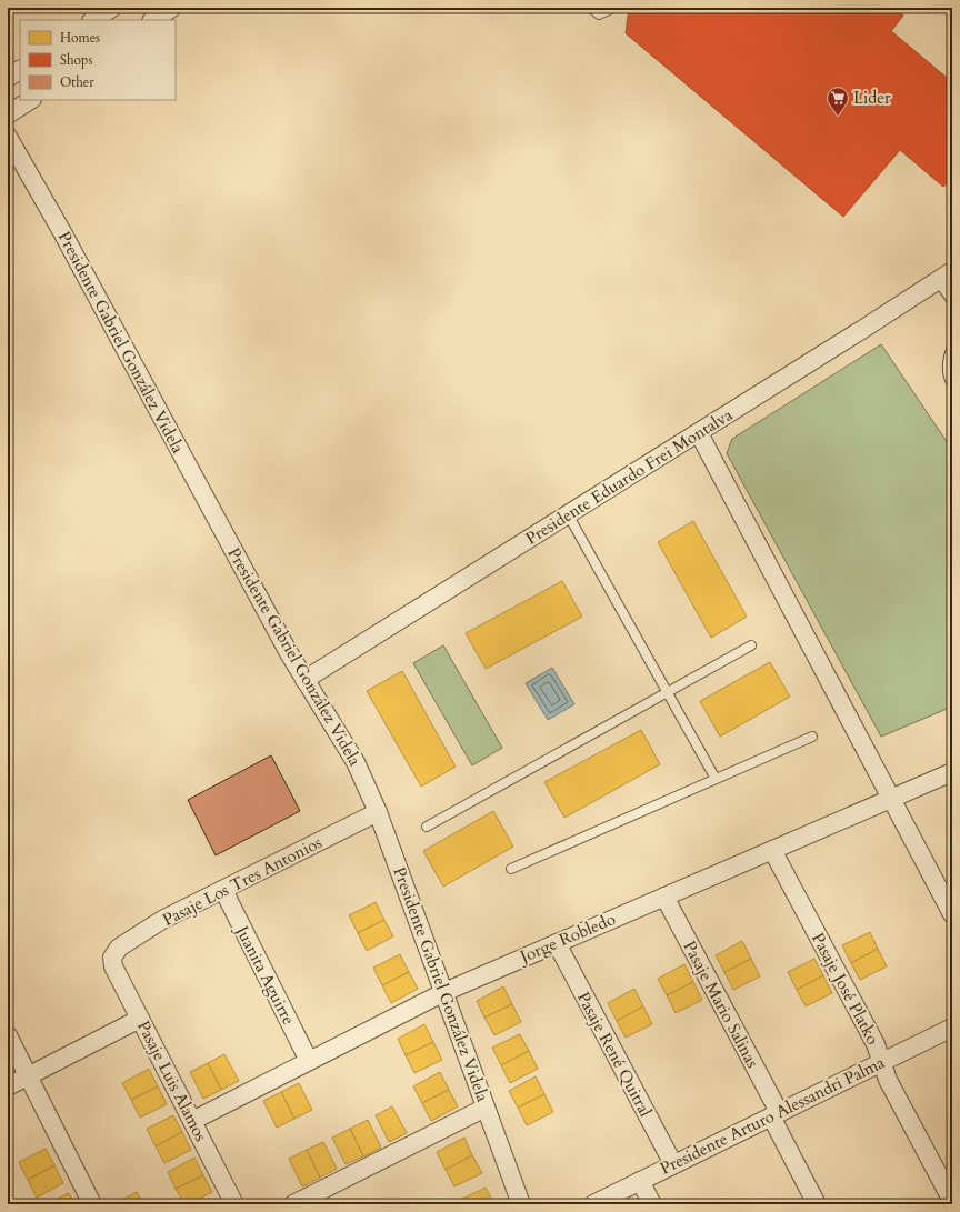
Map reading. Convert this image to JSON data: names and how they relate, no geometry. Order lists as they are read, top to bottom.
{
  "streets": {
    "street": [
      "Presidente Gabriel González Videla",
      "Presidente Eduardo Frei Montalva",
      "Pasaje Los Tres Antonios",
      "Jorge Robledo",
      "Juanita Aguirre",
      "Pasaje José Platko",
      "Pasaje Mario Salinas",
      "Pasaje René Quitral",
      "Pasaje Luis Alamos",
      "Presidente Arturo Alessandri Palma"
    ]
  },
  "crossings": [
    ["Presidente Gabriel González Videla", "Presidente Eduardo Frei Montalva"],
    ["Presidente Gabriel González Videla", "Pasaje Los Tres Antonios"],
    ["Presidente Gabriel González Videla", "Jorge Robledo"],
    ["Pasaje Los Tres Antonios", "Juanita Aguirre"],
    ["Pasaje Los Tres Antonios", "Pasaje Luis Alamos"],
    ["Jorge Robledo", "Juanita Aguirre"],
    ["Jorge Robledo", "Pasaje José Platko"],
    ["Jorge Robledo", "Pasaje Mario Salinas"],
    ["Jorge Robledo", "Pasaje René Quitral"],
    ["Jorge Robledo", "Pasaje Luis Alamos"],
    ["Pasaje José Platko", "Presidente Arturo Alessandri Palma"],
    ["Pasaje Mario Salinas", "Presidente Arturo Alessandri Palma"],
    ["Pasaje René Quitral", "Presidente Arturo Alessandri Palma"]
  ],
  "places": {
    "supermarket": ["Lider"]
  },
  "legend": ["Homes", "Shops", "Other"]
}
